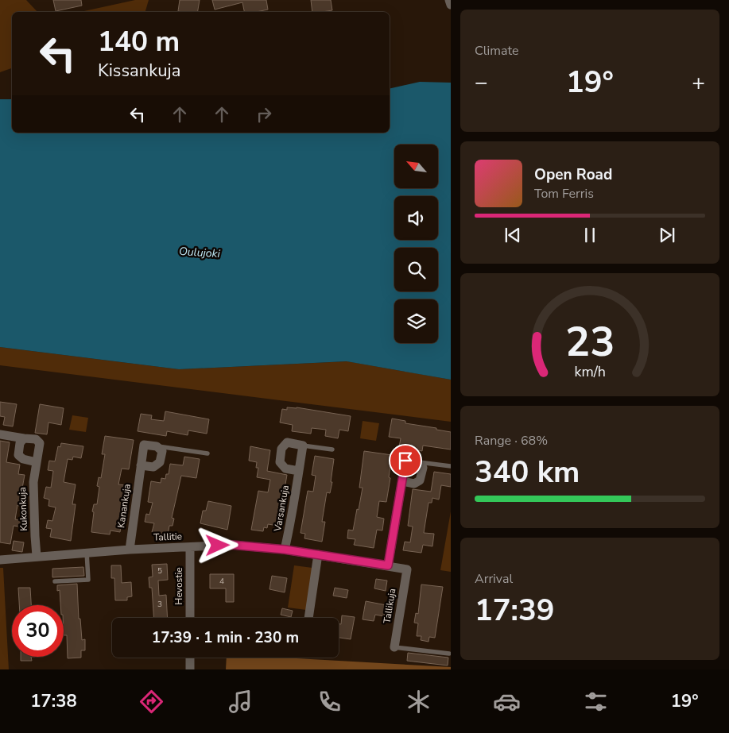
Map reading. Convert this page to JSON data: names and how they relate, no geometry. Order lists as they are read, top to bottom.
{
  "streets": {
    "street": [
      "Kanankuja",
      "Varsankuja",
      "Kukonkuja",
      "Tallitie",
      "Hevostie",
      "Tallikuja"
    ]
  },
  "crossings": [
    ["Kanankuja", "Tallitie"],
    ["Varsankuja", "Tallitie"],
    ["Kukonkuja", "Tallitie"],
    ["Tallitie", "Hevostie"],
    ["Tallitie", "Tallikuja"]
  ],
  "water": ["Oulujoki"],
  "house_numbers": ["5", "4", "3"],
  "north": "top left",
  "page": {
    "tile": [
      "Climate",
      ["Range · 68%", "340 km"],
      ["Arrival", "17:39"]
    ],
    "turn": ["140 m", "Kissankuja"],
    "heat": ["−", "19°", "+"],
    "song": ["Open Road", "Tom Ferris"],
    "limit": "30",
    "trip": "17:39 · 1 min · 230 m",
    "tabs": ["17:38", "19°"],
    "gauge": ["23", "km/h"]
  }
}
